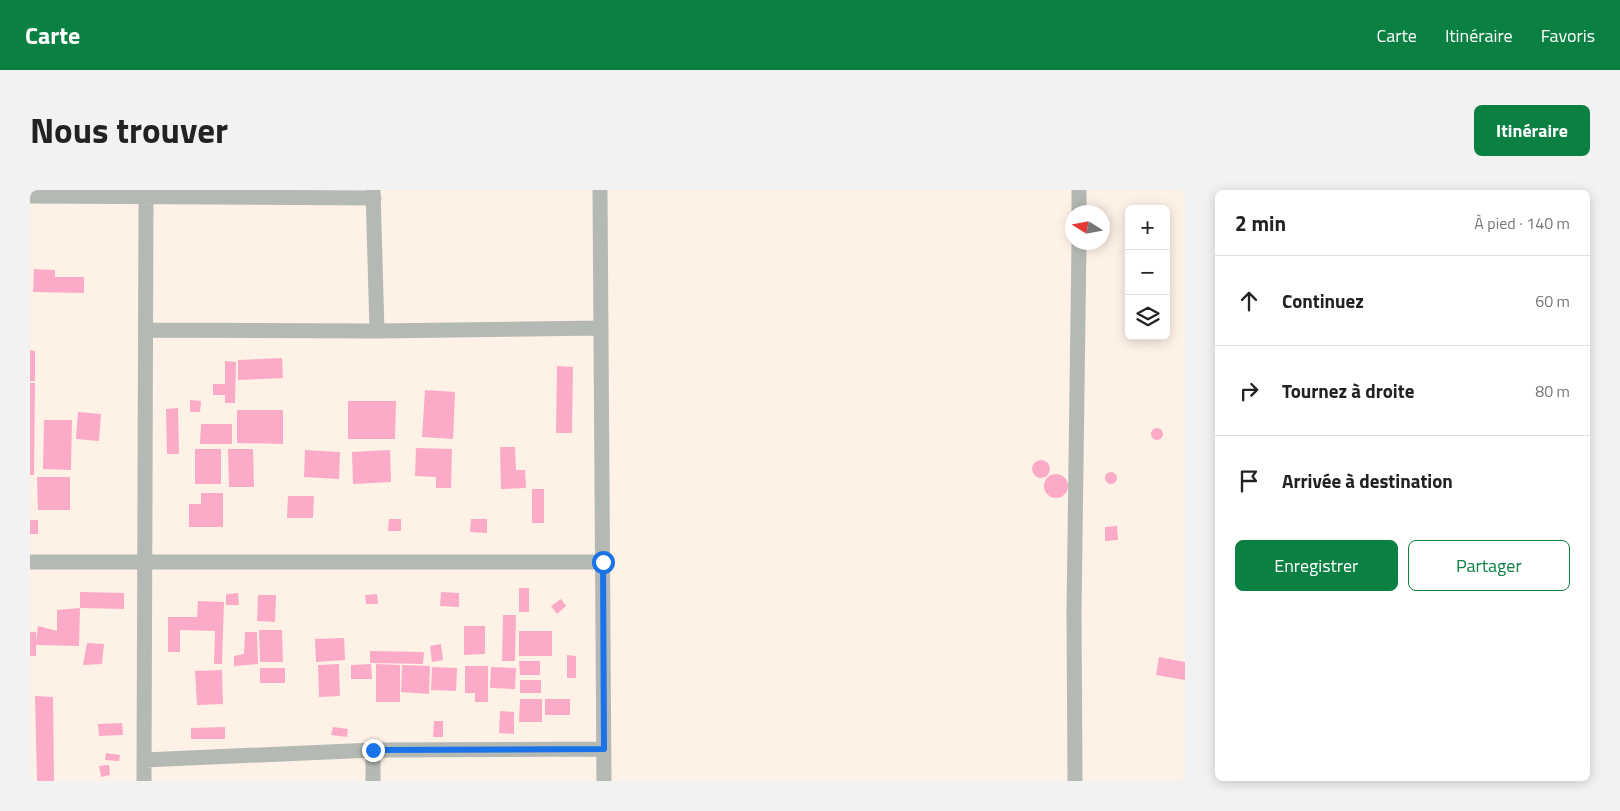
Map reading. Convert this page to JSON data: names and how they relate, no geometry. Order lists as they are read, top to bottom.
{
  "north": "left",
  "page": {
    "header": "Carte",
    "nav": ["Carte", "Itinéraire", "Favoris"],
    "title": "Nous trouver",
    "buttons": [
      "Itinéraire",
      ["Enregistrer", "Partager"]
    ],
    "heading": ["2 min", "À pied · 140 m"],
    "map_buttons": ["+", "−"],
    "list": [
      ["Continuez", "60 m"],
      ["Tournez à droite", "80 m"],
      "Arrivée à destination"
    ]
  }
}
